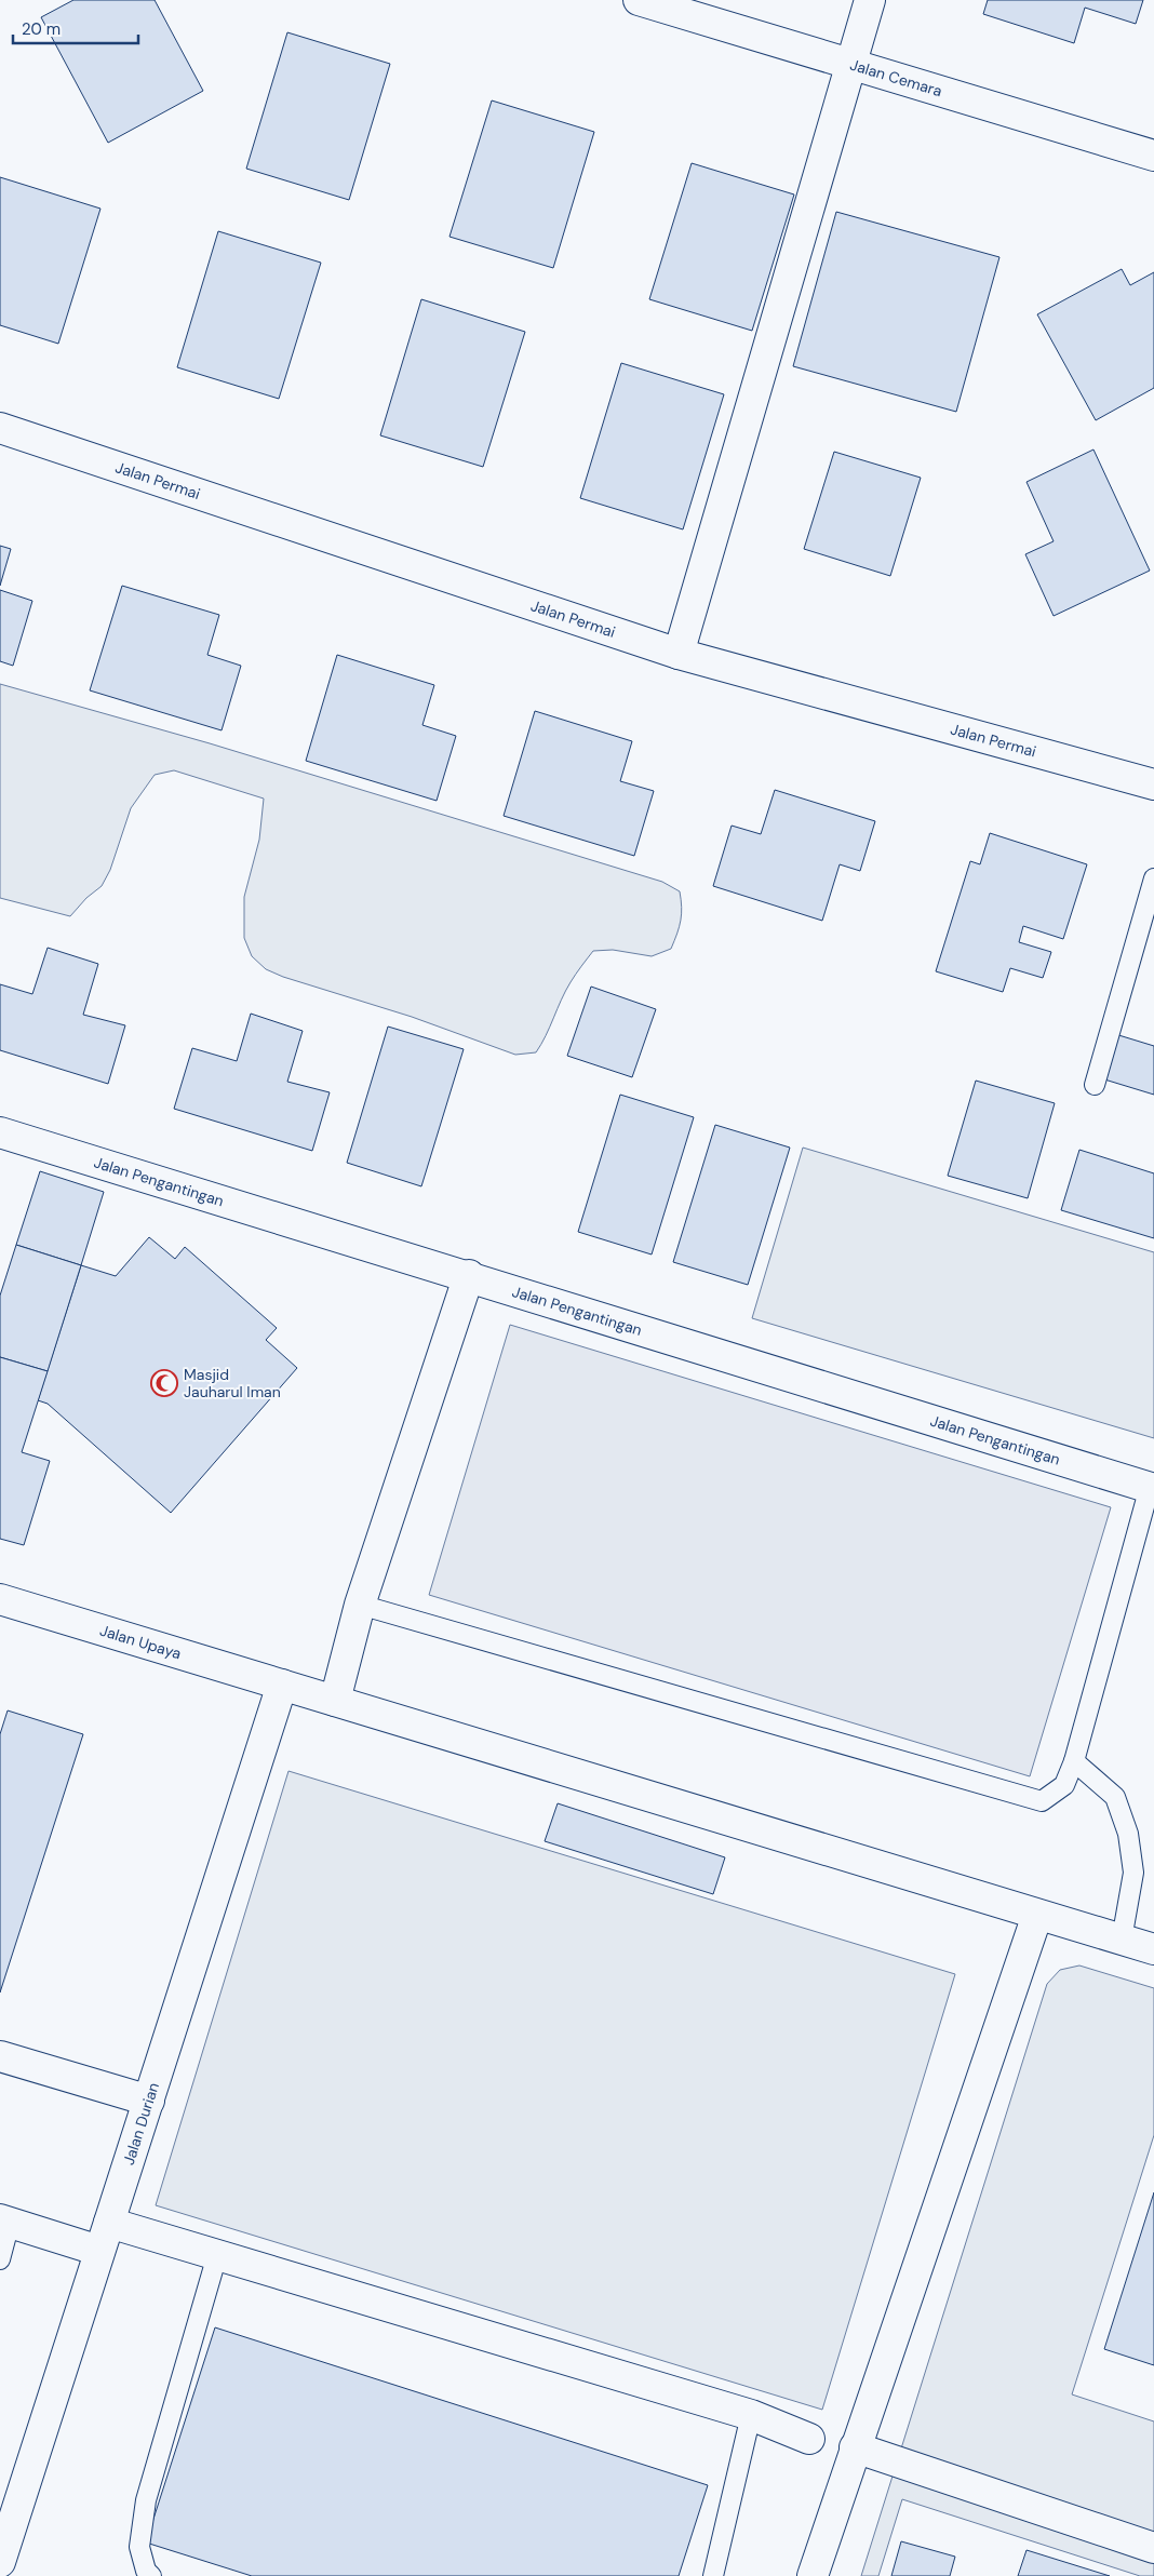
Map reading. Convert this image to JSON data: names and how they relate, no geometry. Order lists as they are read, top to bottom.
{
  "streets": {
    "street": [
      "Jalan Cemara",
      "Jalan Permai",
      "Jalan Pengantingan",
      "Jalan Upaya",
      "Jalan Durian"
    ]
  },
  "crossings": [
    ["Jalan Upaya", "Jalan Durian"]
  ],
  "places": {
    "mosque": ["Masjid Jauharul Iman"]
  },
  "scale_bar": "20 m"
}
